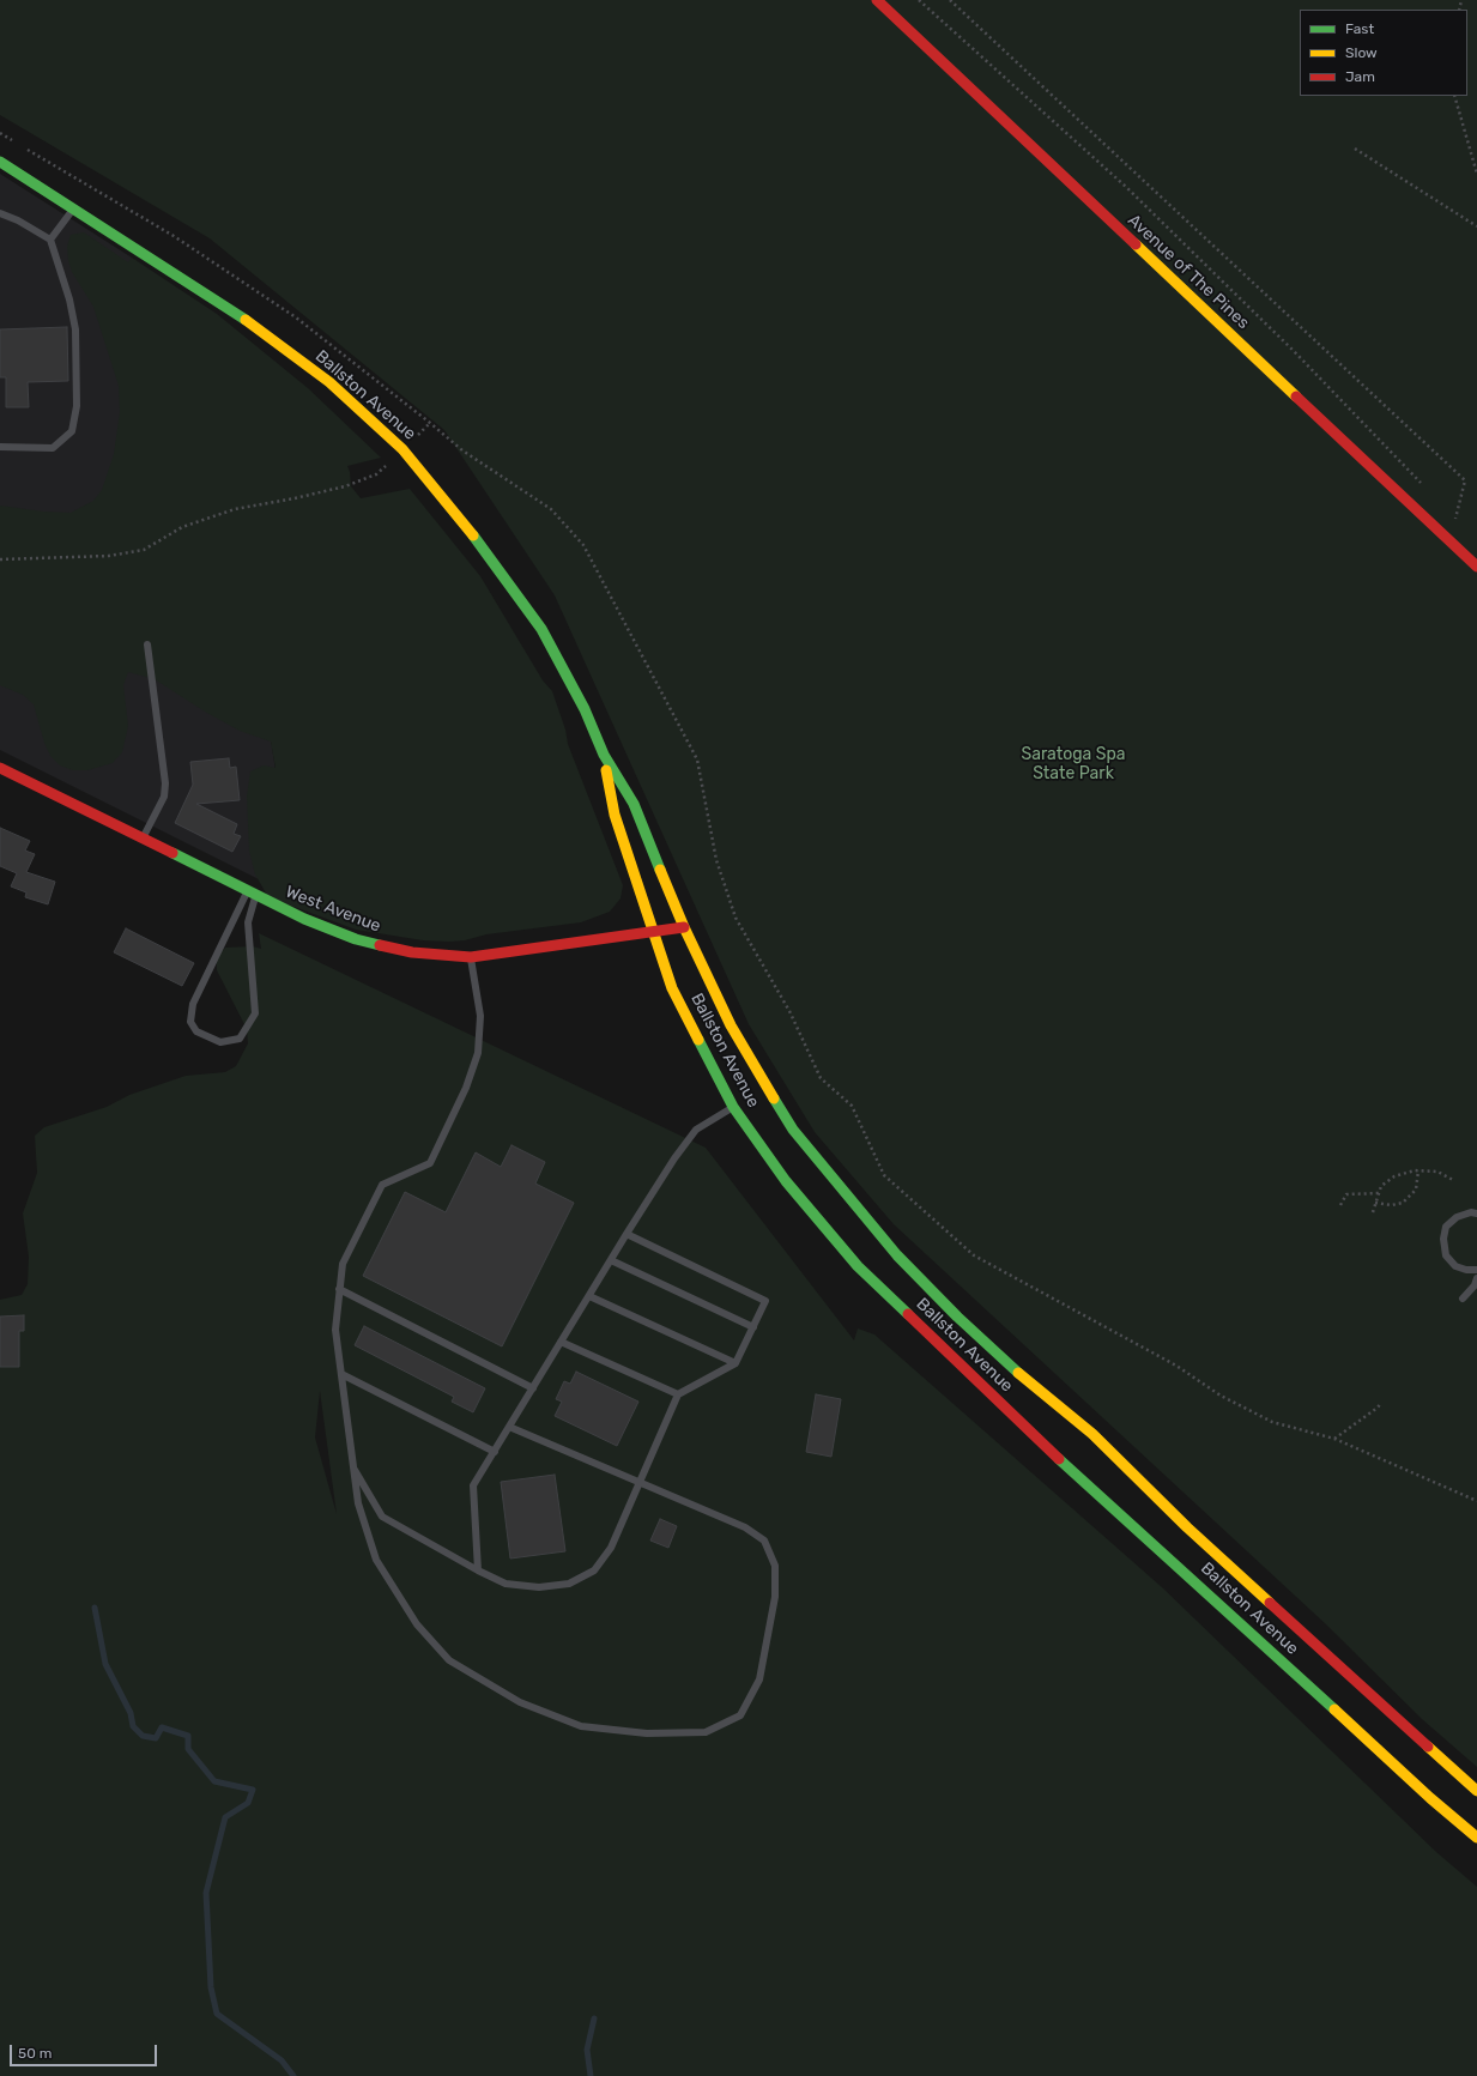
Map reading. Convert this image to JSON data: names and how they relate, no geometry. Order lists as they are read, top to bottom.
{
  "streets": {
    "main road": ["Avenue of The Pines", "Ballston Avenue", "West Avenue"]
  },
  "crossings": [
    ["Ballston Avenue", "West Avenue"]
  ],
  "parks": ["Saratoga Spa State Park"],
  "legend": ["Fast", "Slow", "Jam"],
  "scale_bar": "50 m"
}
